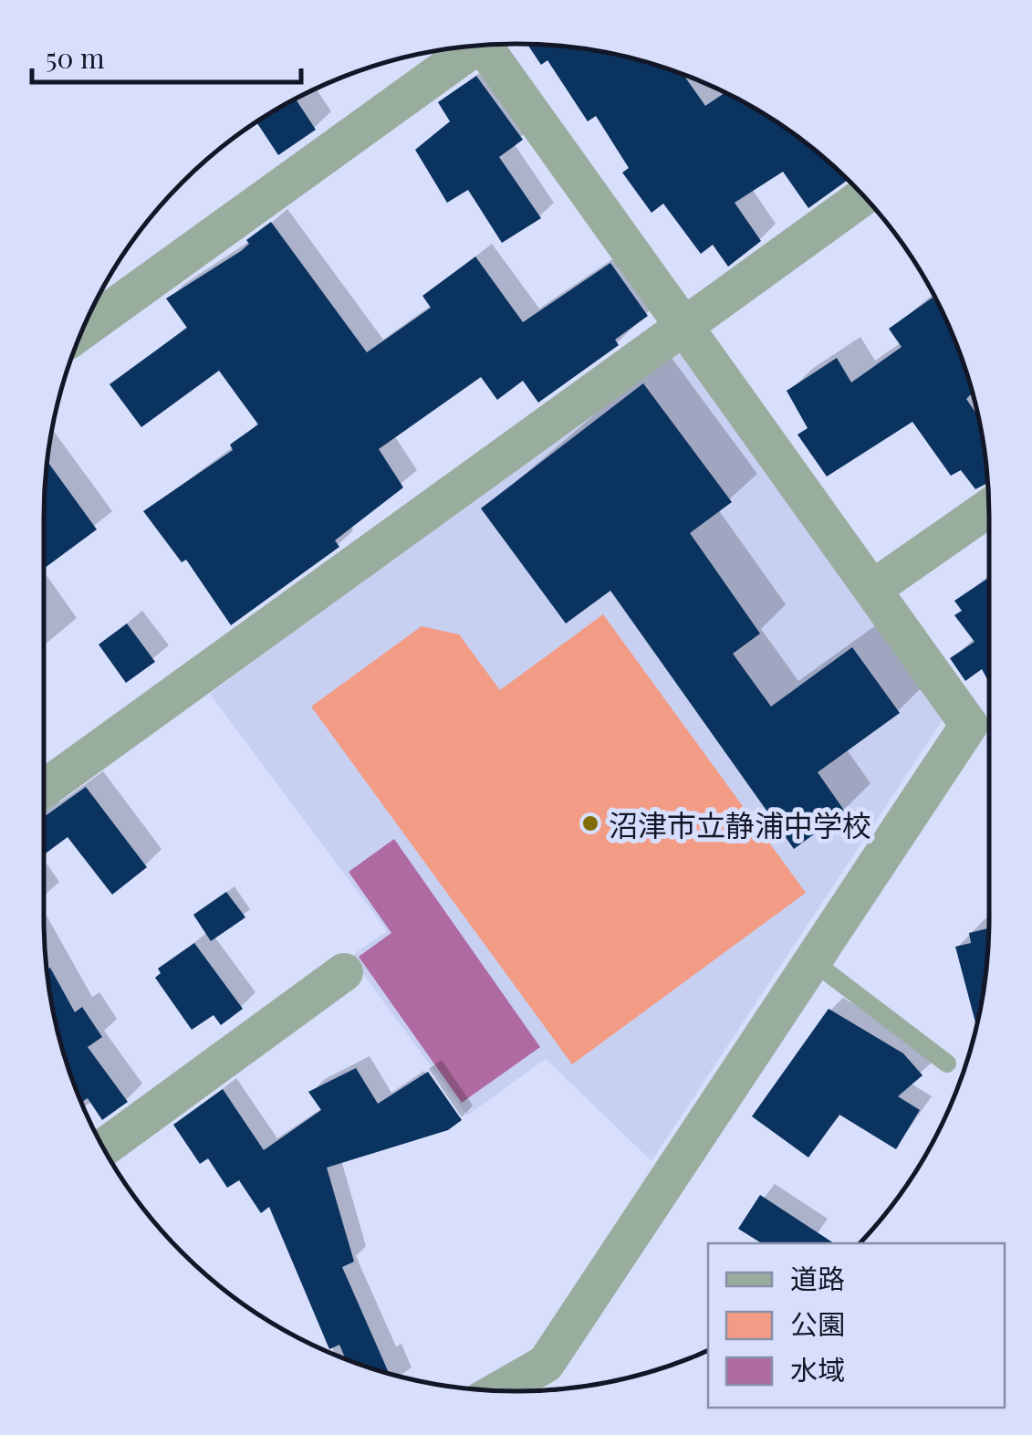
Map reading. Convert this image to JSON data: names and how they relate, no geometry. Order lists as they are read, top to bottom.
{
  "places": ["沼津市立静浦中学校"],
  "legend": ["道路", "公園", "水域"],
  "scale_bar": "50 m"
}
